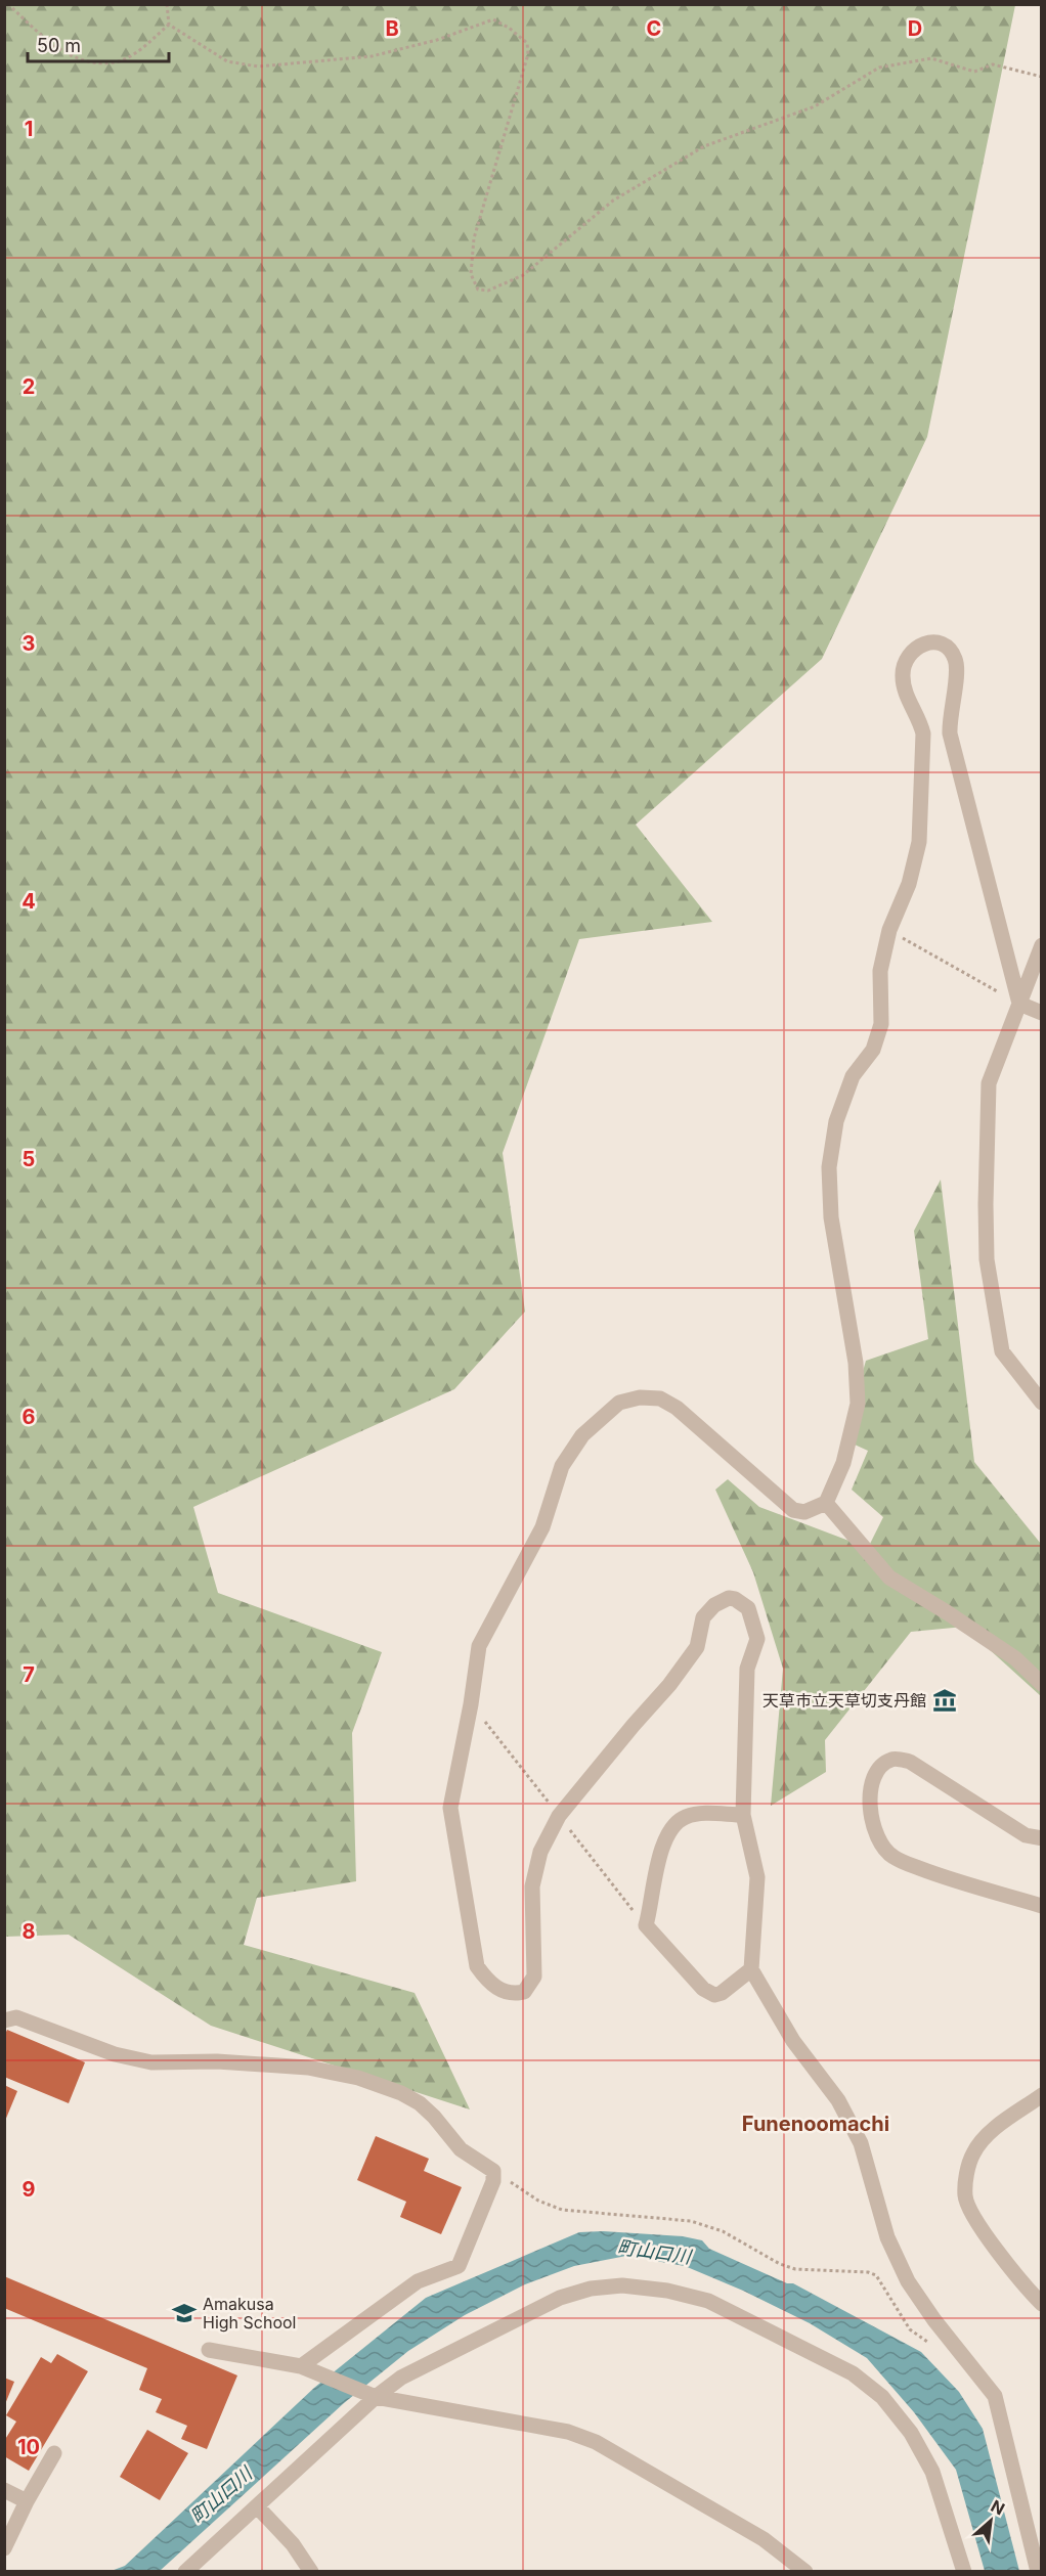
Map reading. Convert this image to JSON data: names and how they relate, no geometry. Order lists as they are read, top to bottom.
{
  "districts": ["Funenoomachi"],
  "water": ["町山口川"],
  "places": {
    "museum": ["天草市立天草切支丹館"],
    "school or university": ["Amakusa High School"]
  },
  "scale_bar": "50 m",
  "north": "top right",
  "grid": {
    "columns": ["B", "C", "D"],
    "rows": [
      "1",
      "2",
      "3",
      "4",
      "5",
      "6",
      "7",
      "8",
      "9",
      "10"
    ]
  }
}
